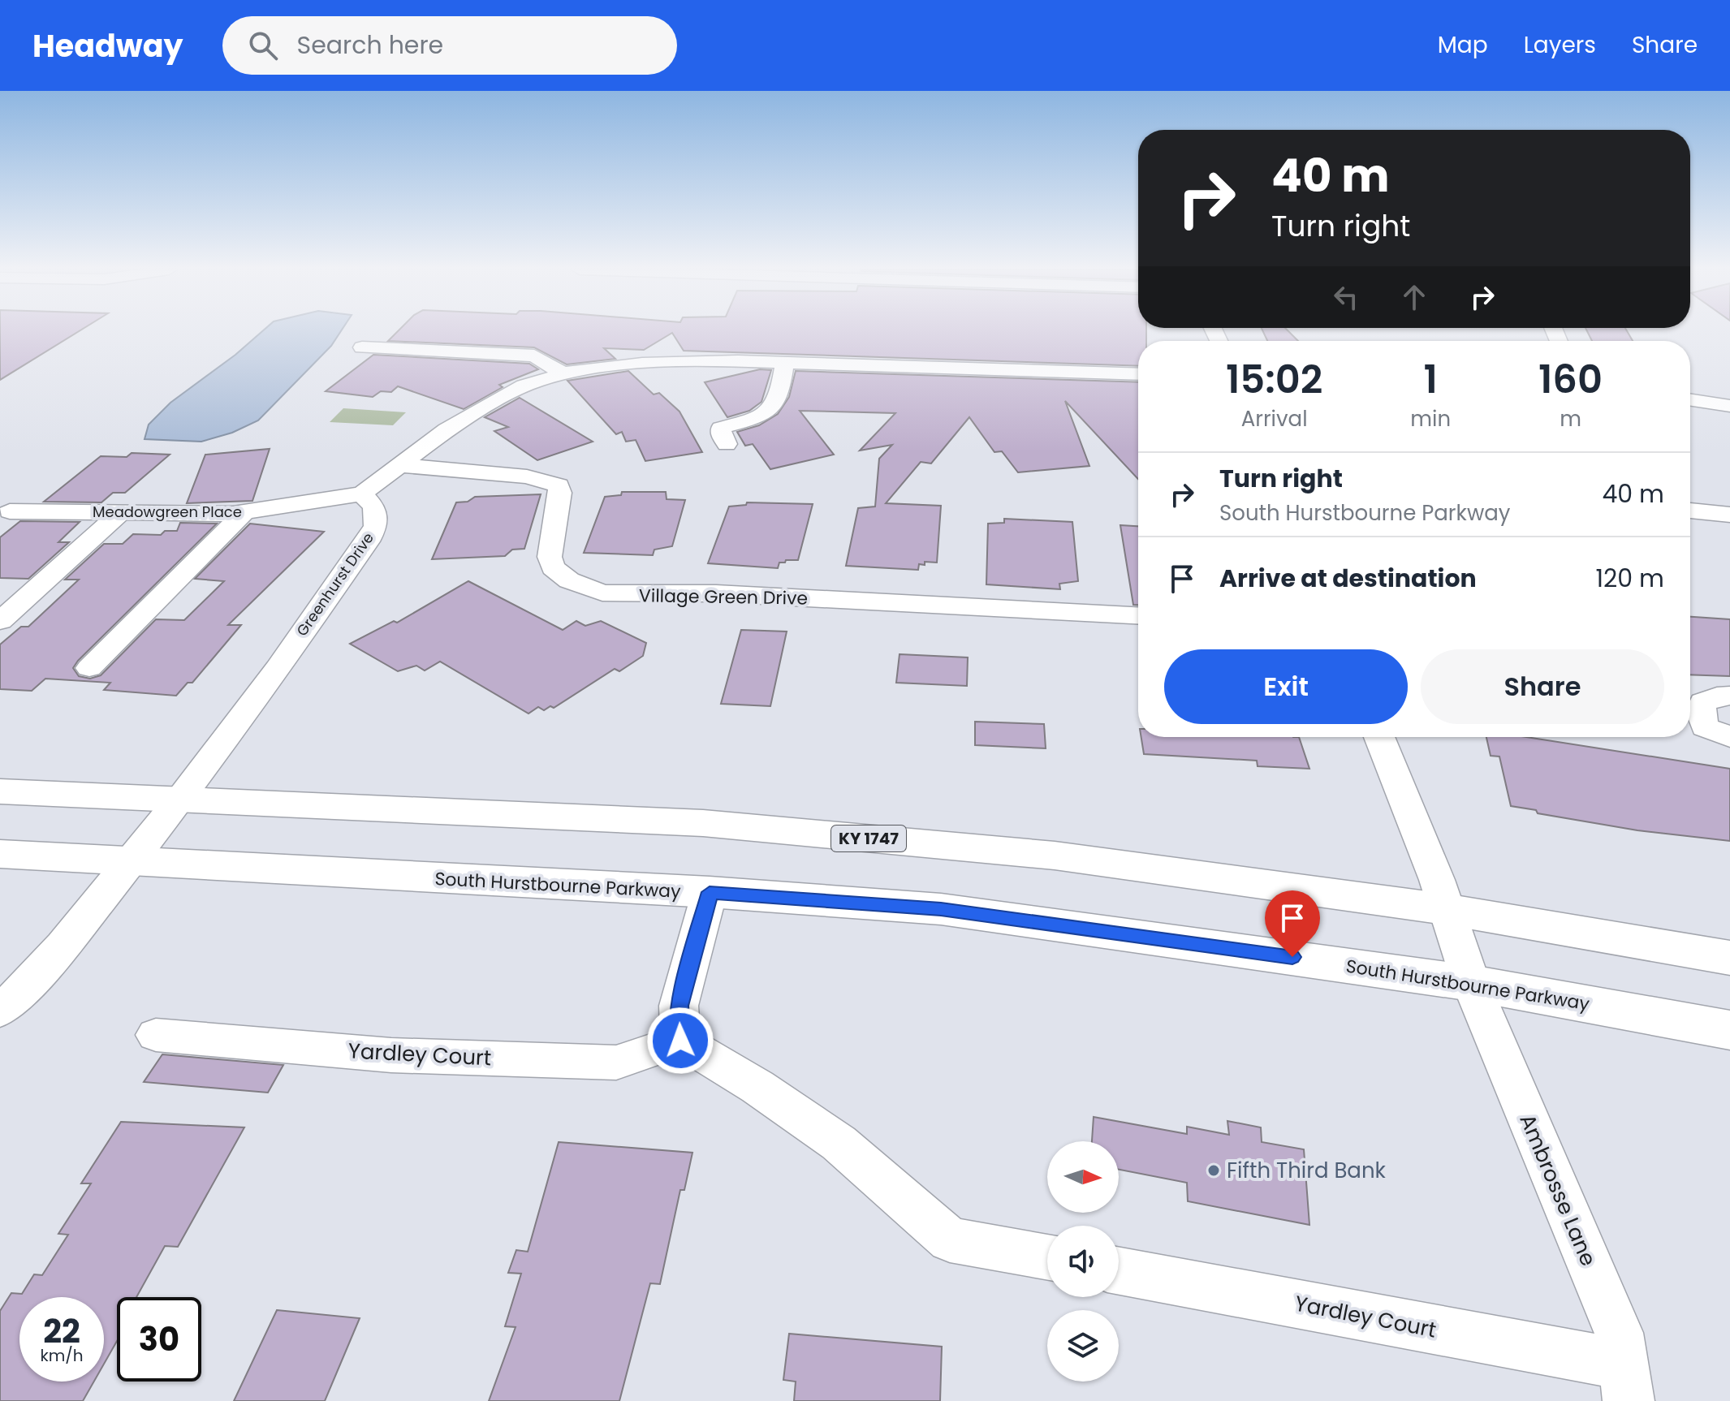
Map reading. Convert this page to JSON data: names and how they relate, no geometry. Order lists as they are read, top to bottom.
{
  "streets": {
    "main road": ["KY 1747", "South Hurstbourne Parkway"],
    "street": [
      "Meadowgreen Place",
      "Greenhurst Drive",
      "Village Green Drive",
      "Yardley Court",
      "Ambrosse Lane"
    ]
  },
  "crossings": [
    ["Meadowgreen Place", "Greenhurst Drive"],
    ["Greenhurst Drive", "KY 1747"],
    ["Greenhurst Drive", "South Hurstbourne Parkway"],
    ["KY 1747", "Ambrosse Lane"],
    ["South Hurstbourne Parkway", "Ambrosse Lane"],
    ["Yardley Court", "Ambrosse Lane"]
  ],
  "places": ["Fifth Third Bank"],
  "north": "right",
  "page": {
    "header": "Headway",
    "search": "Search here",
    "nav": ["Map", "Layers", "Share"],
    "turn": ["40 m", "Turn right"],
    "eta": [
      "15:02",
      "Arrival",
      "1",
      "min",
      "160",
      "m"
    ],
    "list": [
      {
        "name": "Turn right",
        "note": "South Hurstbourne Parkway",
        "value": "40 m"
      },
      {
        "name": "Arrive at destination",
        "value": "120 m"
      }
    ],
    "buttons": ["Exit", "Share"],
    "speed": "22 km/h",
    "limit": "30"
  }
}
